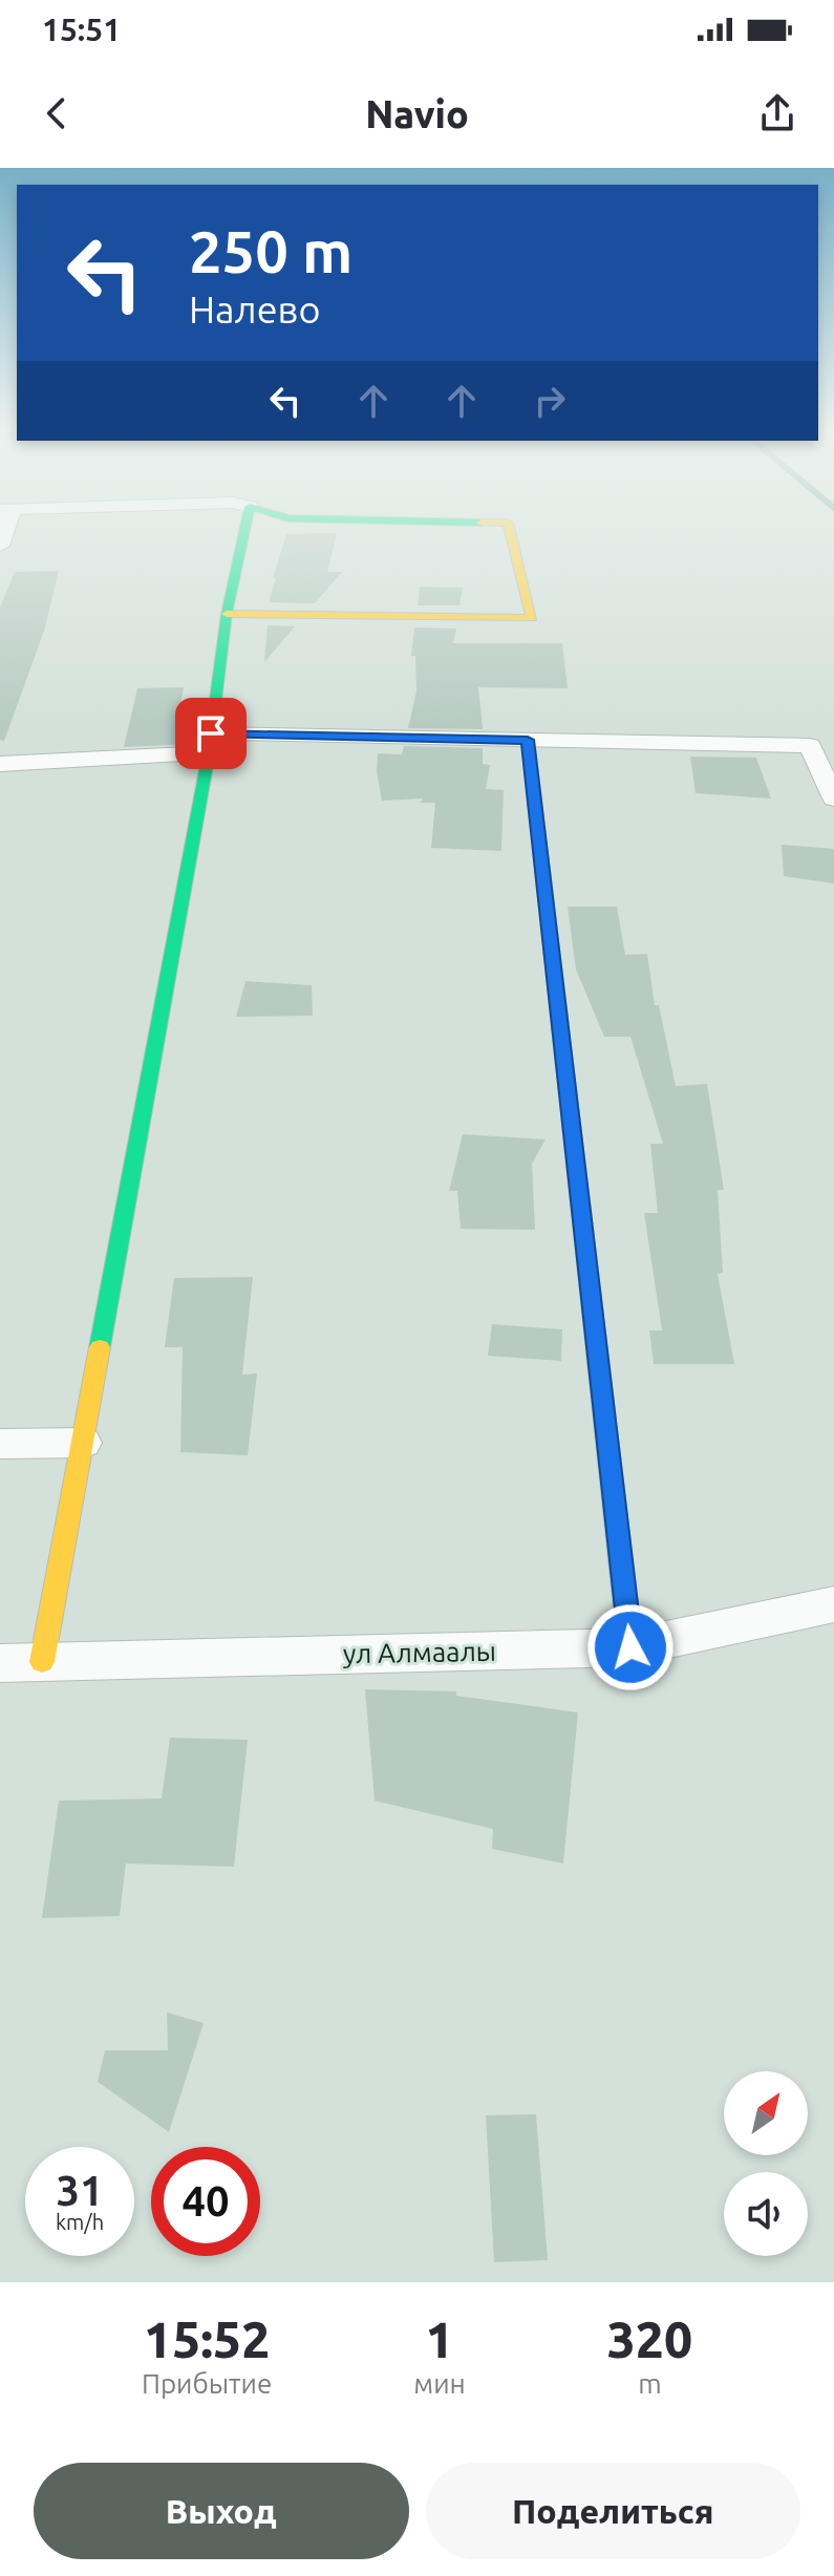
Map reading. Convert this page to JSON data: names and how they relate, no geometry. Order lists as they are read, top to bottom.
{
  "streets": {
    "street": ["ул Алмаалы"]
  },
  "north": "top right",
  "page": {
    "status": "15:51",
    "header": "Navio",
    "turn": ["250 m", "Налево"],
    "speed": "31 km/h",
    "limit": "40",
    "eta": [
      "15:52",
      "Прибытие",
      "1",
      "мин",
      "320",
      "m"
    ],
    "buttons": ["Выход", "Поделиться"]
  }
}
